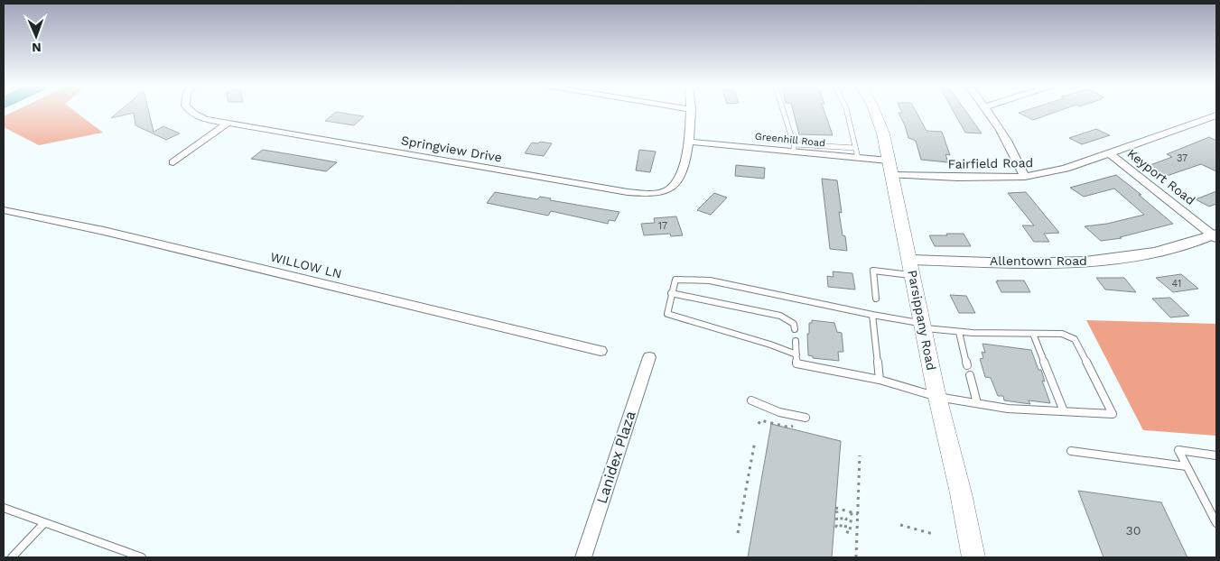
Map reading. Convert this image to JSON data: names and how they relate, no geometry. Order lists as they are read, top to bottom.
{
  "streets": {
    "main road": ["Parsippany Road"],
    "street": [
      "Greenhill Road",
      "Springview Drive",
      "Fairfield Road",
      "Keyport Road",
      "Allentown Road",
      "WILLOW LN",
      "Lanidex Plaza"
    ]
  },
  "crossings": [
    ["Greenhill Road", "Springview Drive"],
    ["Greenhill Road", "Fairfield Road"],
    ["Greenhill Road", "Parsippany Road"],
    ["Fairfield Road", "Keyport Road"],
    ["Fairfield Road", "Parsippany Road"],
    ["Keyport Road", "Allentown Road"],
    ["Allentown Road", "Parsippany Road"]
  ],
  "house_numbers": [
    "37",
    "17",
    "41",
    "30"
  ],
  "north": "bottom"
}
